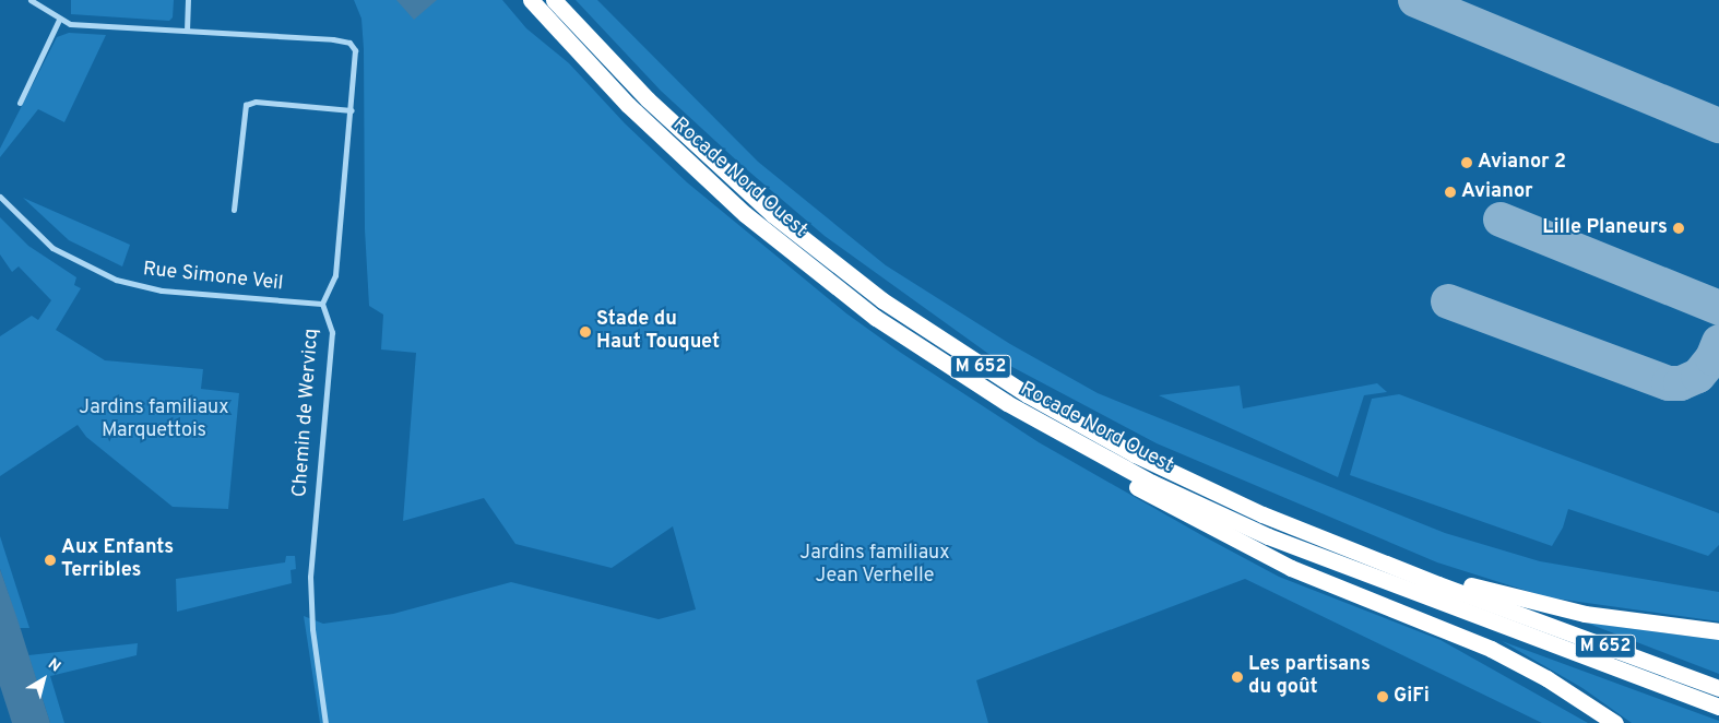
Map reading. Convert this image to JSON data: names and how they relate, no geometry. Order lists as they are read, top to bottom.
{
  "streets": {
    "highway": ["Rocade Nord Ouest", "M 652"],
    "street": ["Rue Simone Veil", "Chemin de Wervicq"]
  },
  "crossings": [
    ["Rue Simone Veil", "Chemin de Wervicq"]
  ],
  "parks": ["Jardins familiaux Marquettois", "Jardins familiaux Jean Verhelle"],
  "places": [
    "Avianor 2",
    "Avianor",
    "Lille Planeurs",
    "Stade du Haut Touquet",
    "Aux Enfants Terribles",
    "Les partisans du goût",
    "GiFi"
  ],
  "north": "top right"
}
